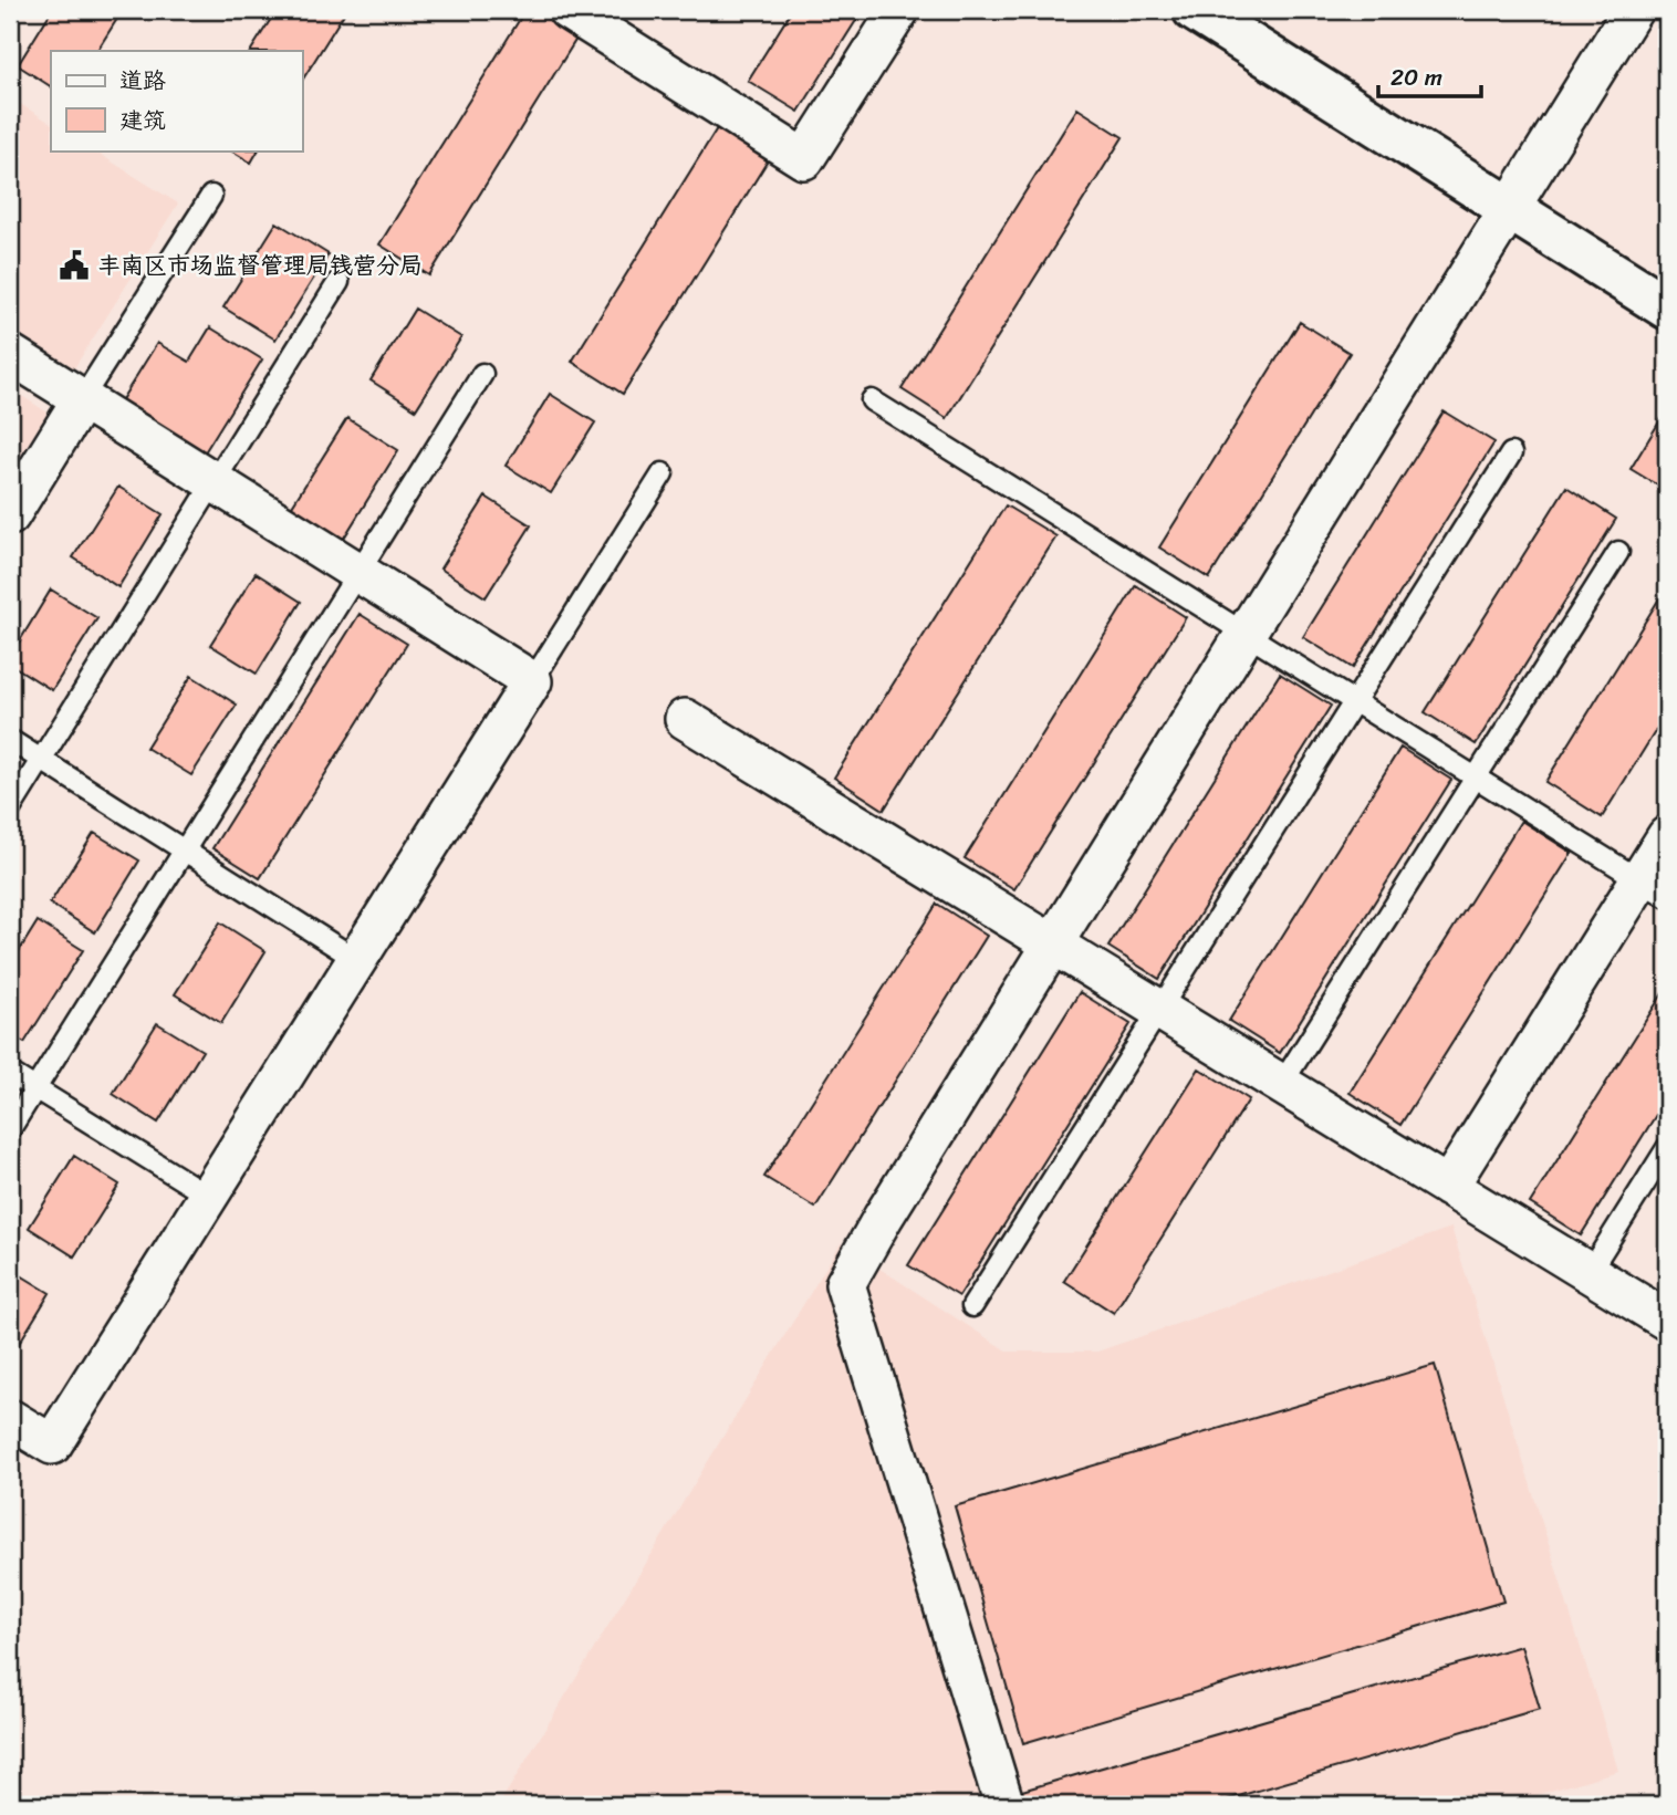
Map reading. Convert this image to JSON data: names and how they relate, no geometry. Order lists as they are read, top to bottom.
{
  "places": {
    "public building": ["丰南区市场监督管理局钱营分局"]
  },
  "legend": ["道路", "建筑"],
  "scale_bar": "20 m"
}
